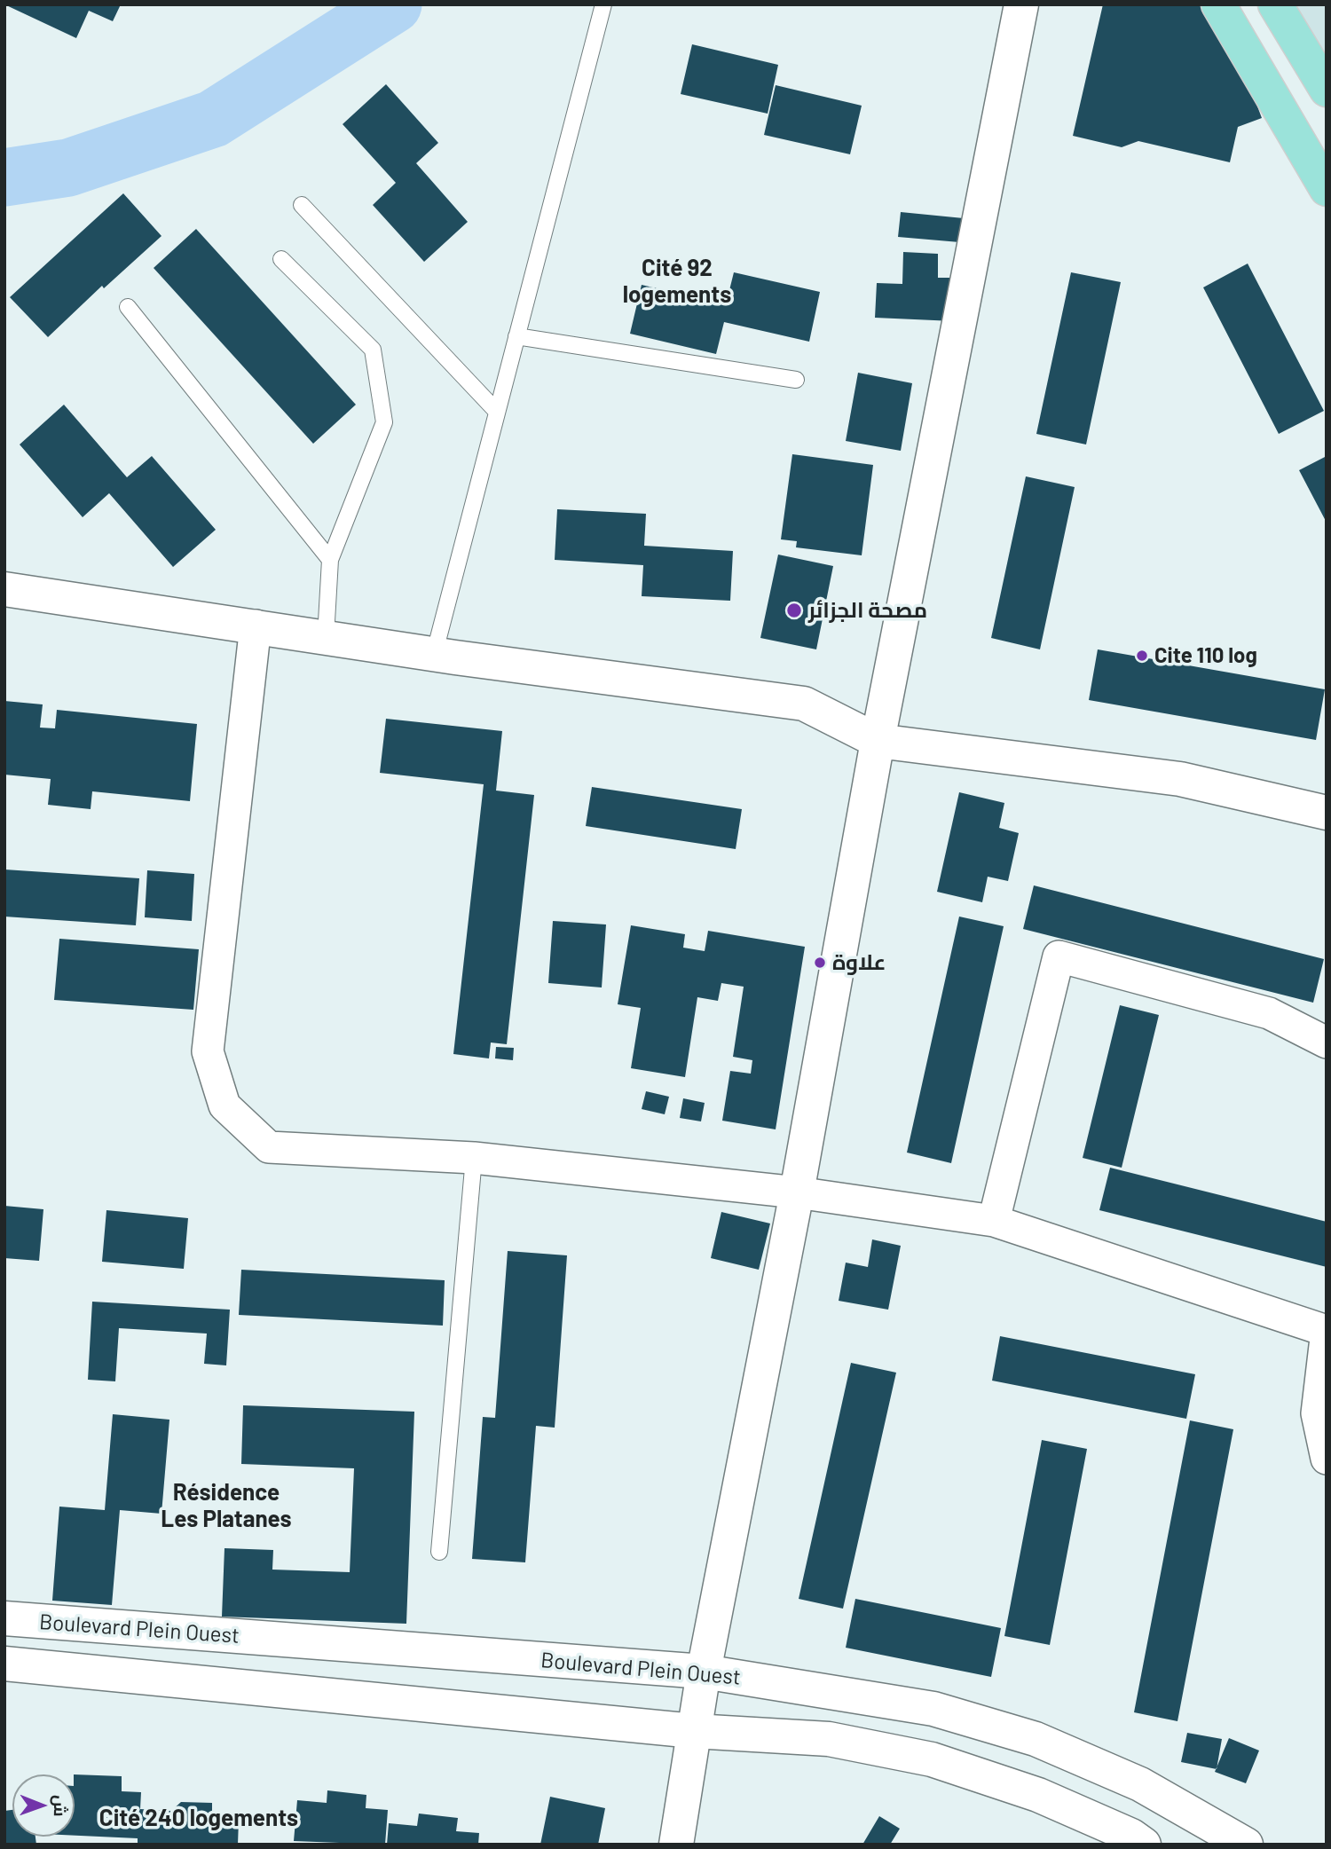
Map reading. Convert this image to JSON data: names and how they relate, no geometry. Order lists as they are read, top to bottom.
{
  "streets": {
    "street": ["Boulevard Plein Ouest"]
  },
  "districts": ["Cité 92 logements", "Résidence Les Platanes", "Cité 240 logements"],
  "places": ["مصحة الجزائر", "Cite 110 log", "علاوة"],
  "north": "right"
}
